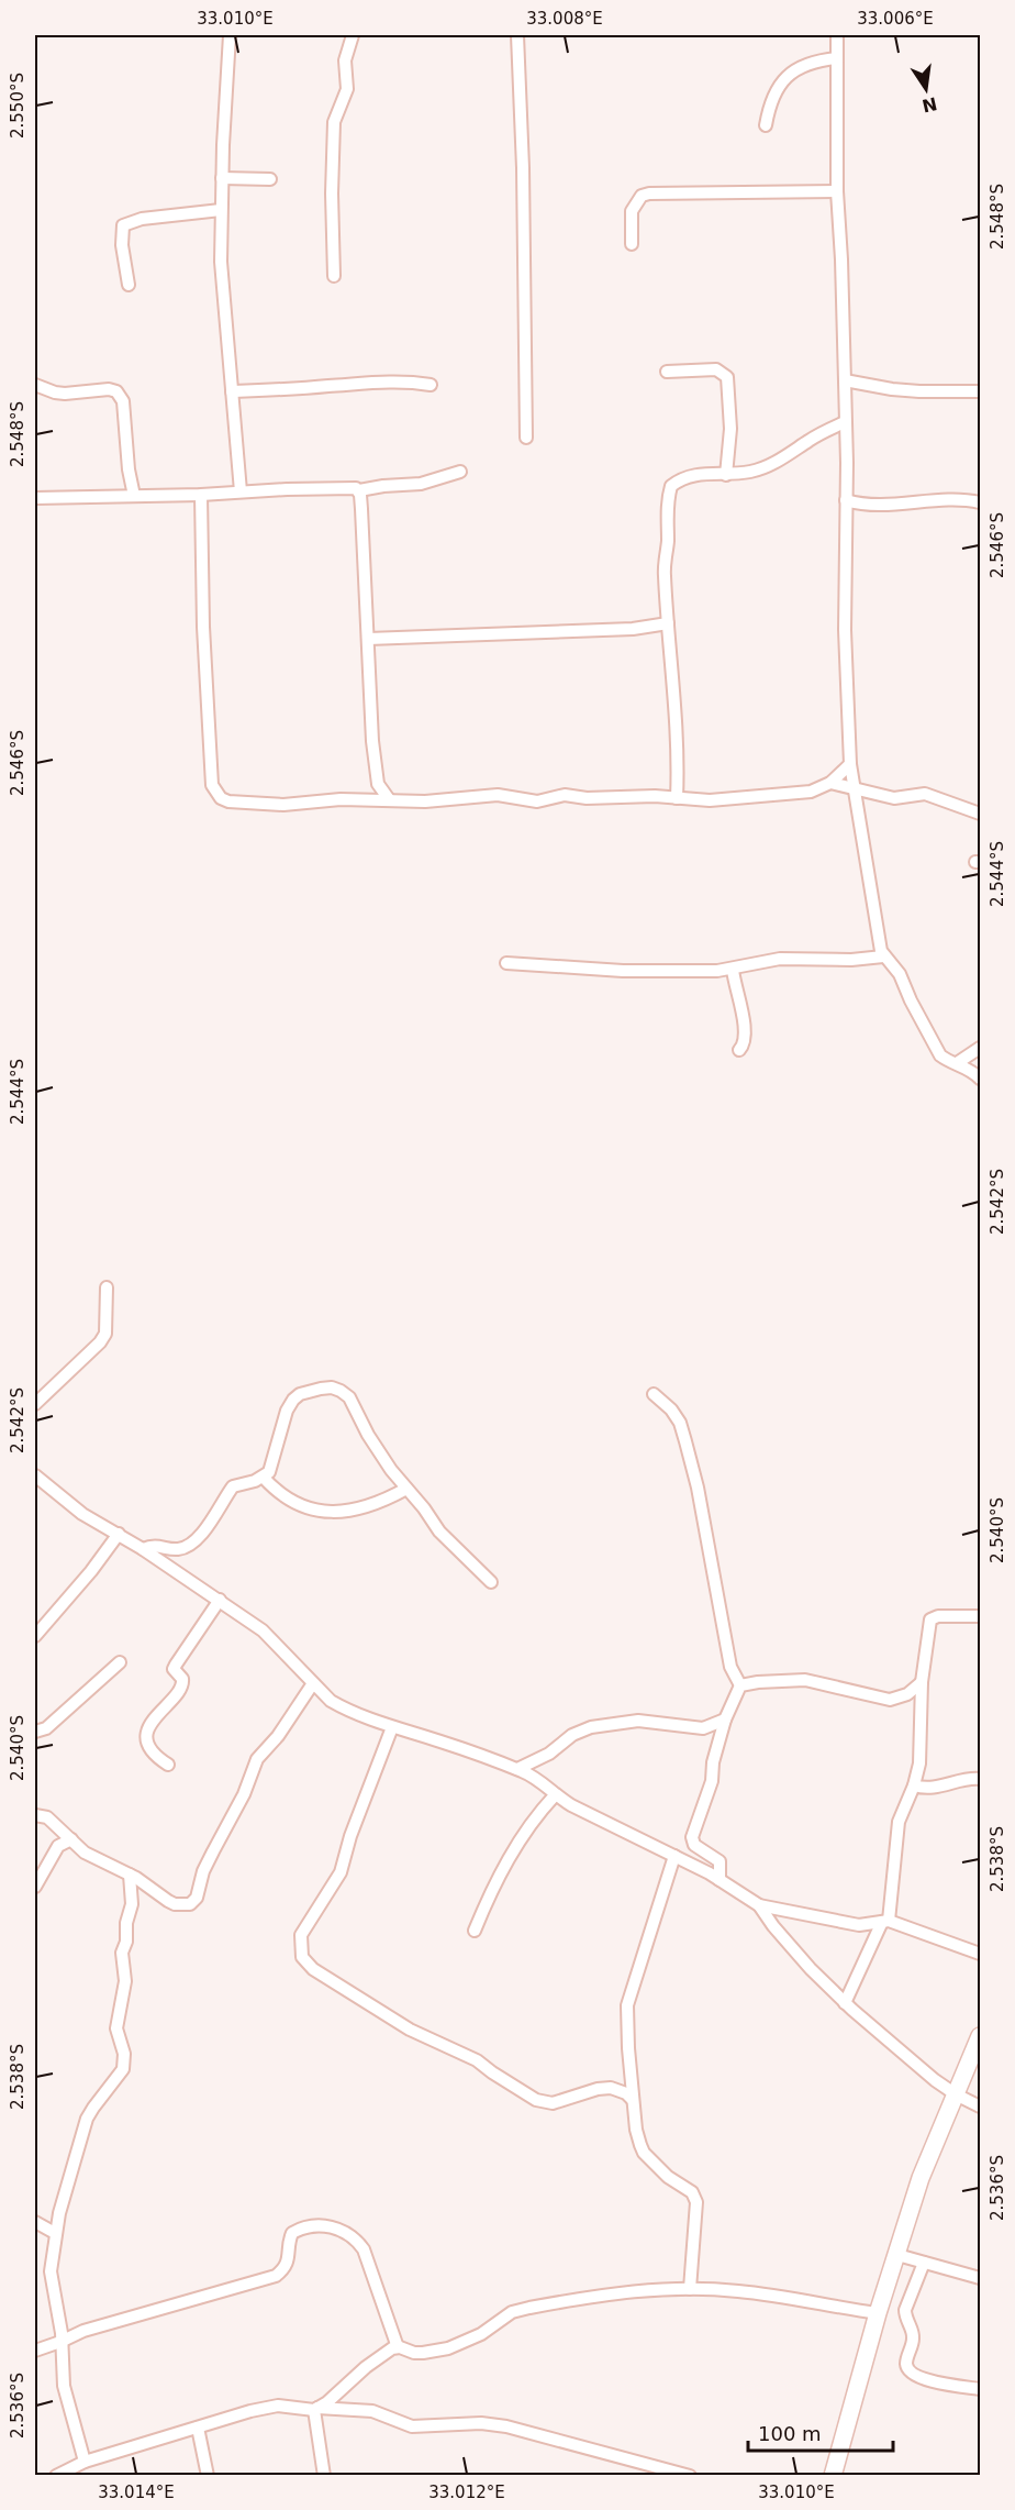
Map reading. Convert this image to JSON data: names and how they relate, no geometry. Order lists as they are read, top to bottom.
{
  "scale_bar": "100 m",
  "north": "bottom",
  "coordinates": [
    "33.010°E",
    "33.008°E",
    "33.006°E",
    "2.550°S",
    "2.548°S",
    "2.546°S",
    "2.544°S",
    "2.542°S",
    "2.540°S",
    "2.538°S",
    "2.536°S",
    "33.014°E",
    "33.012°E"
  ]
}
